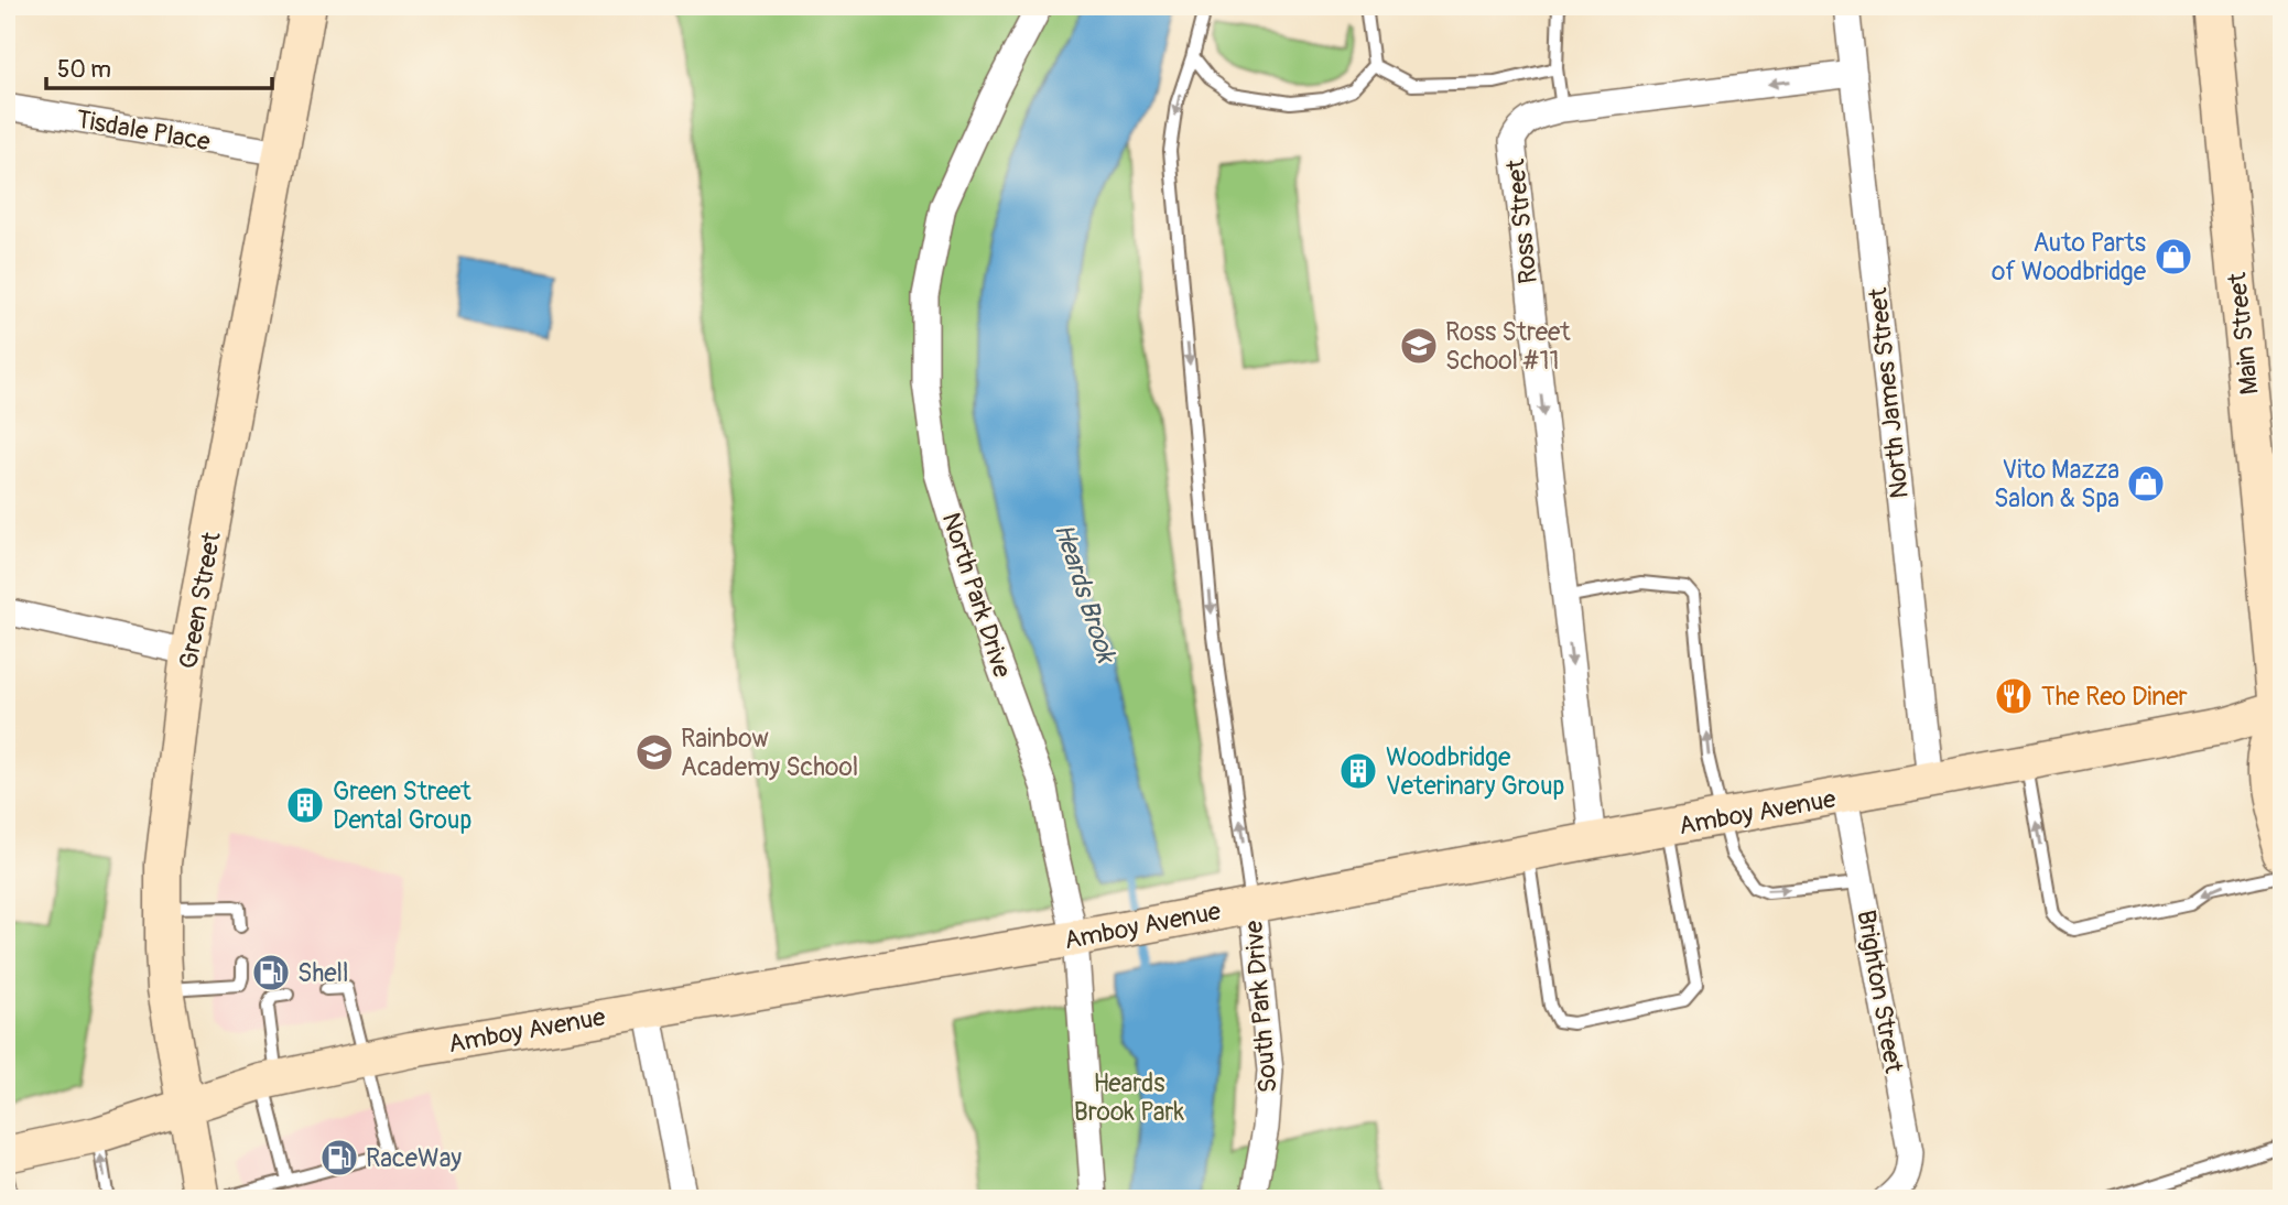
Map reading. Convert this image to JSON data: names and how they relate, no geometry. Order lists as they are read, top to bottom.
{
  "streets": {
    "main road": ["Main Street", "Green Street", "Amboy Avenue"],
    "street": [
      "Tisdale Place",
      "Ross Street",
      "North James Street",
      "North Park Drive",
      "Brighton Street",
      "South Park Drive"
    ]
  },
  "crossings": [
    ["Tisdale Place", "Green Street"],
    ["Ross Street", "North James Street"],
    ["Ross Street", "Amboy Avenue"],
    ["Main Street", "Amboy Avenue"],
    ["North James Street", "Amboy Avenue"],
    ["North Park Drive", "Amboy Avenue"],
    ["Green Street", "Amboy Avenue"],
    ["Amboy Avenue", "Brighton Street"],
    ["Amboy Avenue", "South Park Drive"]
  ],
  "water": ["Heards Brook"],
  "parks": ["Heards Brook Park"],
  "places": {
    "shop": ["Auto Parts of Woodbridge", "Vito Mazza Salon & Spa"],
    "school or university": ["Ross Street School #11", "Rainbow Academy School"],
    "restaurant": ["The Reo Diner"],
    "building": ["Woodbridge Veterinary Group", "Green Street Dental Group"],
    "fuel station": ["Shell", "RaceWay"]
  },
  "scale_bar": "50 m"
}
